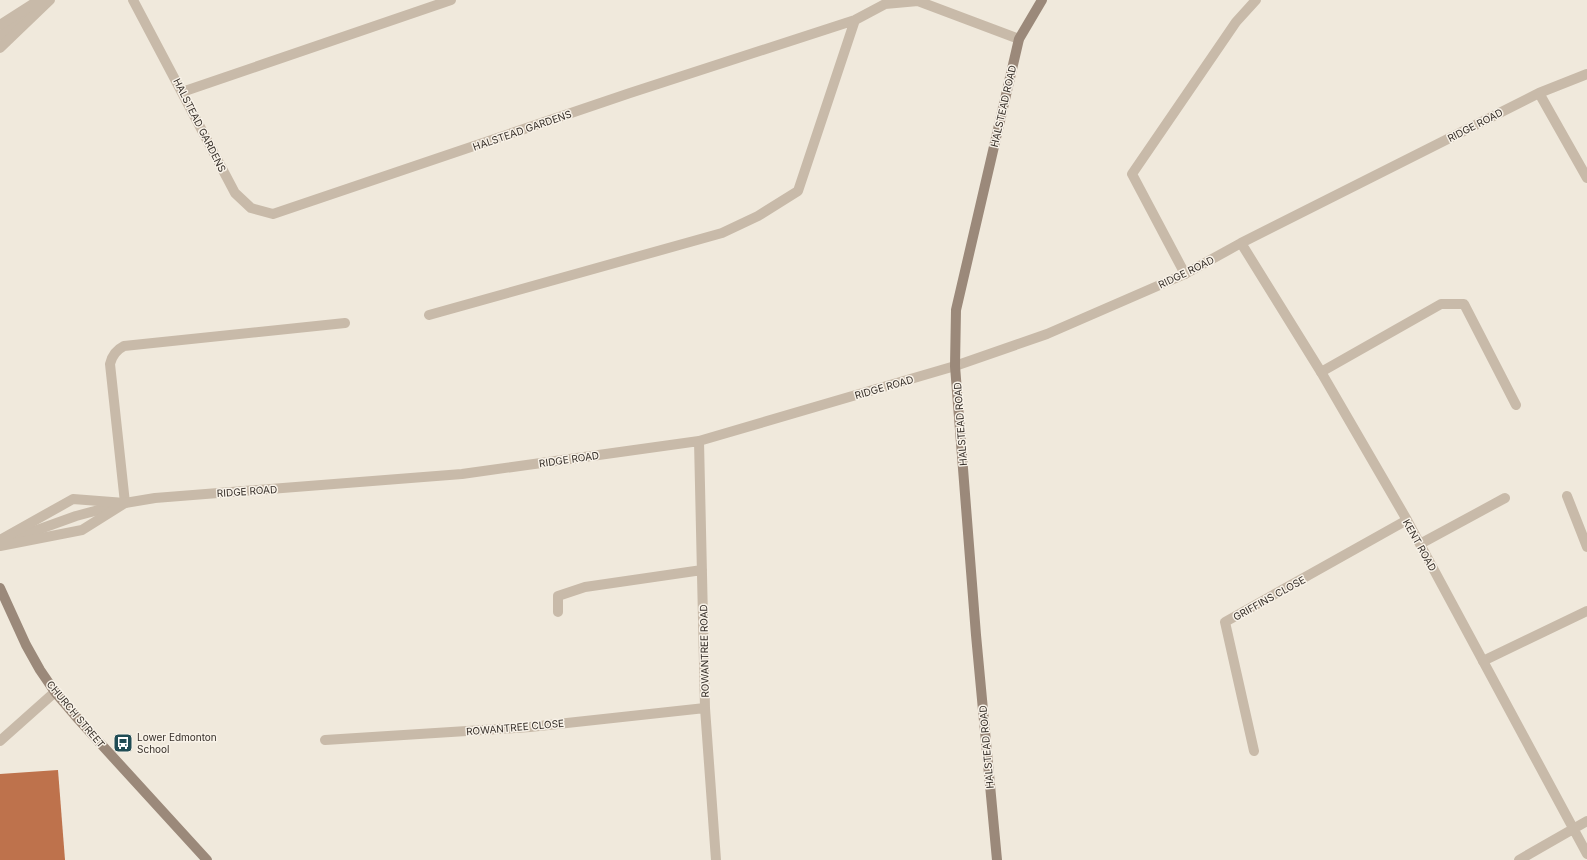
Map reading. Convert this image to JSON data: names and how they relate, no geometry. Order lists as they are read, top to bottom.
{
  "streets": {
    "street": [
      "HALSTEAD ROAD",
      "HALSTEAD GARDENS",
      "RIDGE ROAD",
      "KENT ROAD",
      "GRIFFINS CLOSE",
      "ROWANTREE ROAD",
      "CHURCH STREET",
      "ROWANTREE CLOSE"
    ]
  },
  "crossings": [
    ["HALSTEAD ROAD", "HALSTEAD GARDENS"],
    ["HALSTEAD ROAD", "RIDGE ROAD"],
    ["RIDGE ROAD", "KENT ROAD"],
    ["RIDGE ROAD", "ROWANTREE ROAD"],
    ["KENT ROAD", "GRIFFINS CLOSE"],
    ["ROWANTREE ROAD", "ROWANTREE CLOSE"]
  ],
  "places": {
    "bus stop": ["Lower Edmonton School"]
  }
}
